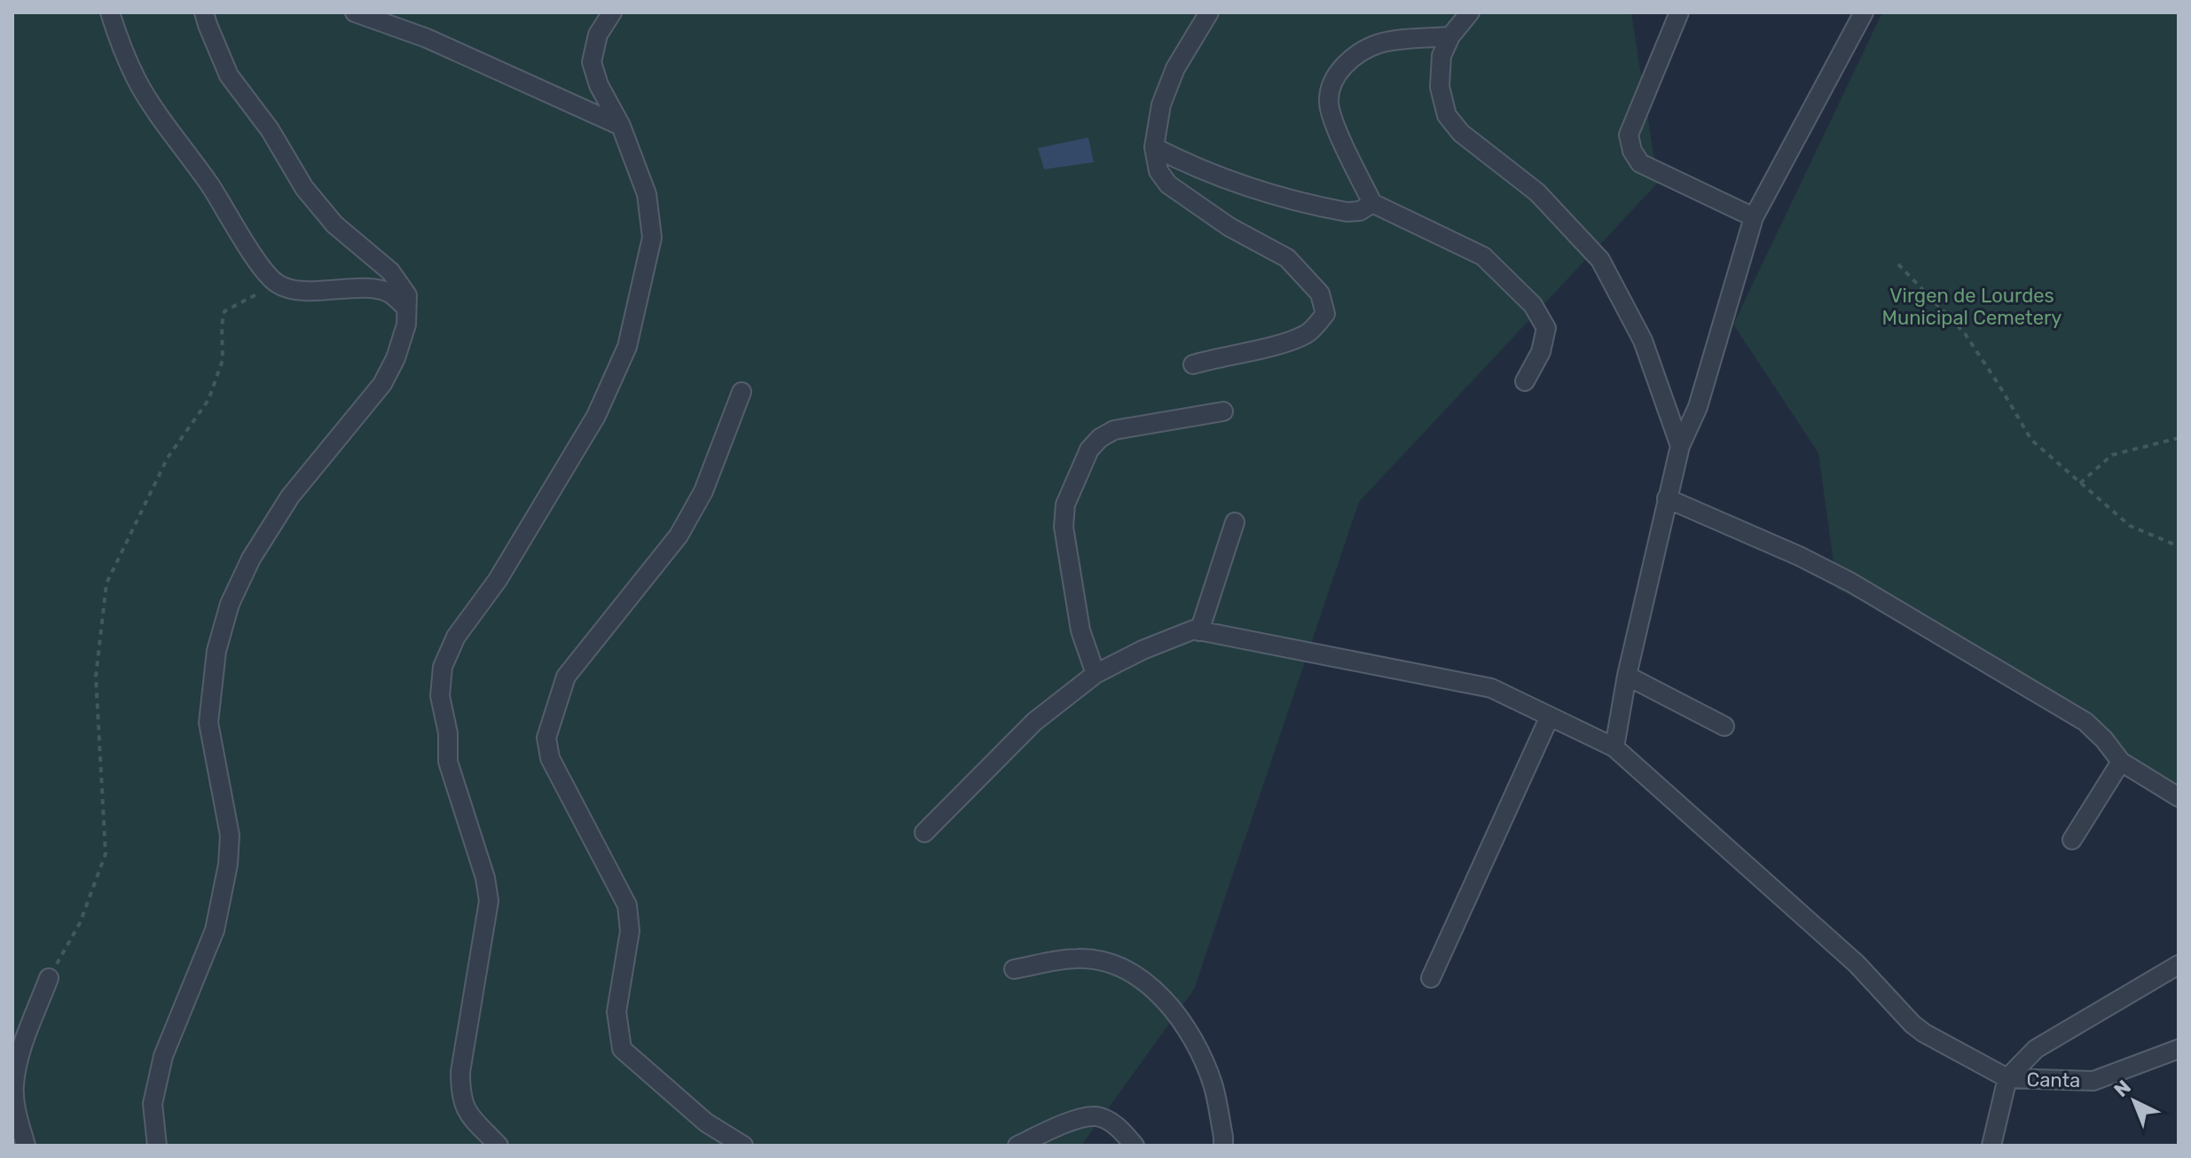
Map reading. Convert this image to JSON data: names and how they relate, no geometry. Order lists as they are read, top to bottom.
{
  "streets": {
    "street": ["Canta"]
  },
  "parks": ["Virgen de Lourdes Municipal Cemetery"],
  "north": "top left"
}
